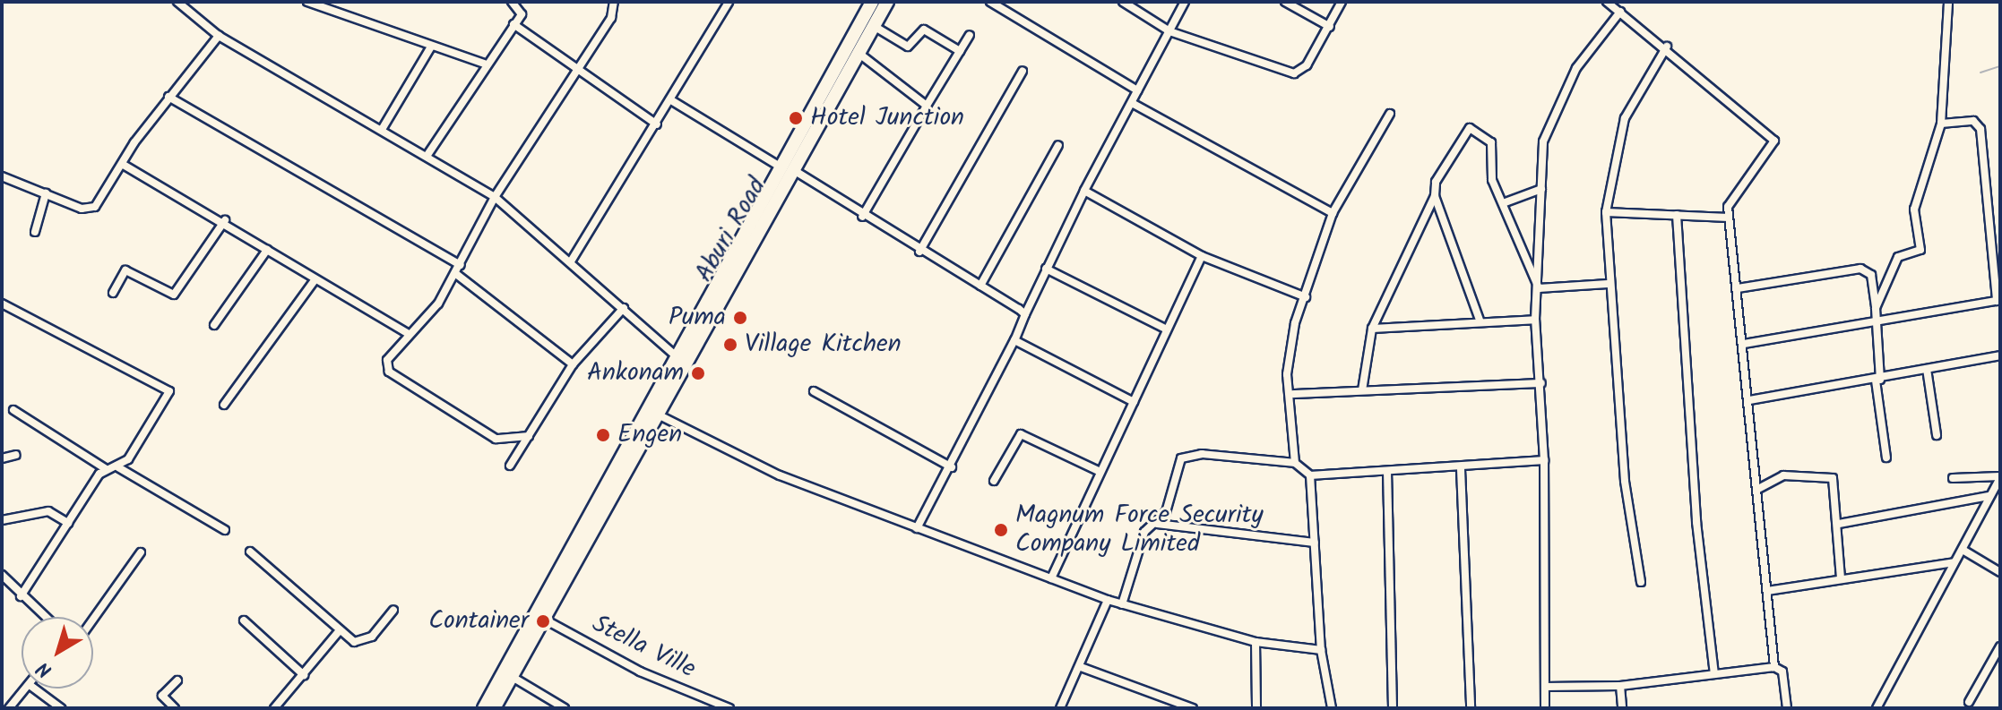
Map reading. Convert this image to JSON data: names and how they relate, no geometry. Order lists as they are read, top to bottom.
{
  "streets": {
    "highway": ["Aburi Road"],
    "street": ["Stella Ville"]
  },
  "crossings": [
    ["Aburi Road", "Stella Ville"]
  ],
  "places": [
    "Hotel Junction",
    "Puma",
    "Village Kitchen",
    "Ankonam",
    "Engen",
    "Magnum Force Security Company Limited",
    "Container"
  ],
  "north": "bottom left"
}
